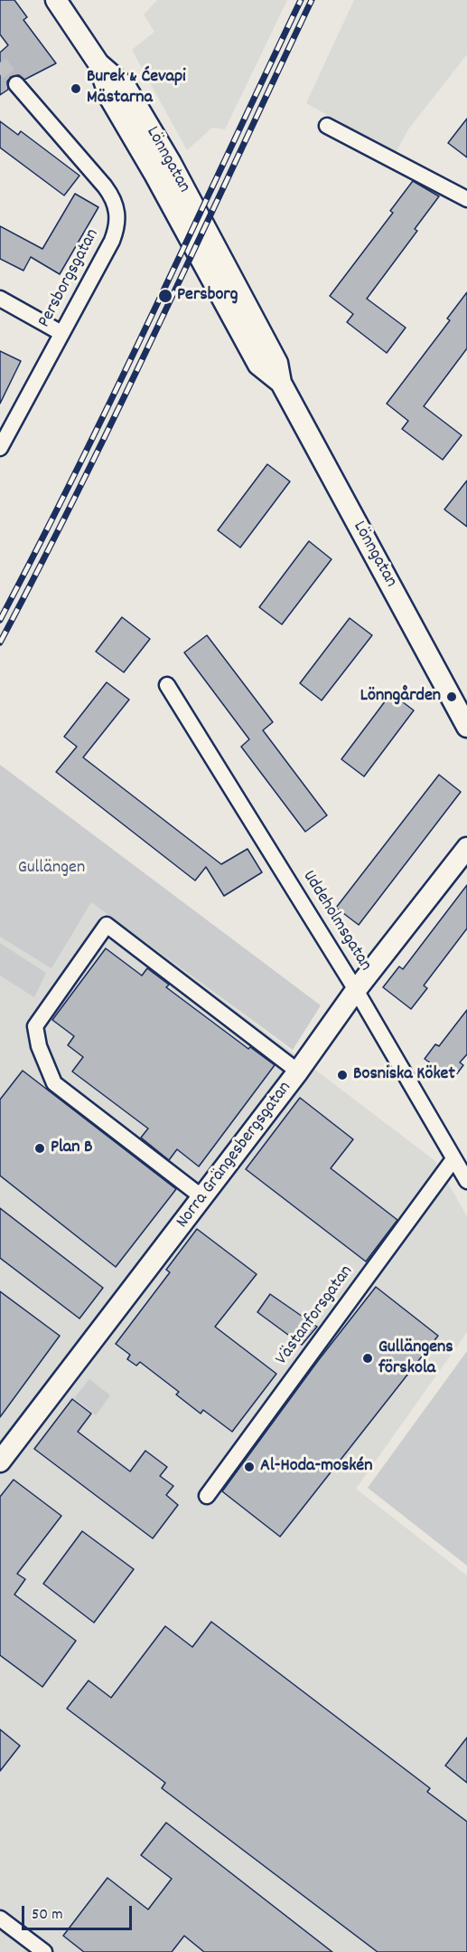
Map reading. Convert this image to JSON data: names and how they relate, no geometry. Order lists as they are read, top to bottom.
{
  "streets": {
    "street": [
      "Lönngatan",
      "Persborgsgatan",
      "Uddeholmsgatan",
      "Norra Grängesbergsgatan",
      "Västanforsgatan"
    ]
  },
  "crossings": [
    ["Uddeholmsgatan", "Norra Grängesbergsgatan"],
    ["Uddeholmsgatan", "Västanforsgatan"]
  ],
  "parks": ["Gullängen"],
  "places": [
    "Burek & Ćevapi Mästarna",
    "Persborg",
    "Lönngården",
    "Bosniska Köket",
    "Plan B",
    "Gullängens förskola",
    "Al-Hoda-moskén"
  ],
  "scale_bar": "50 m"
}
